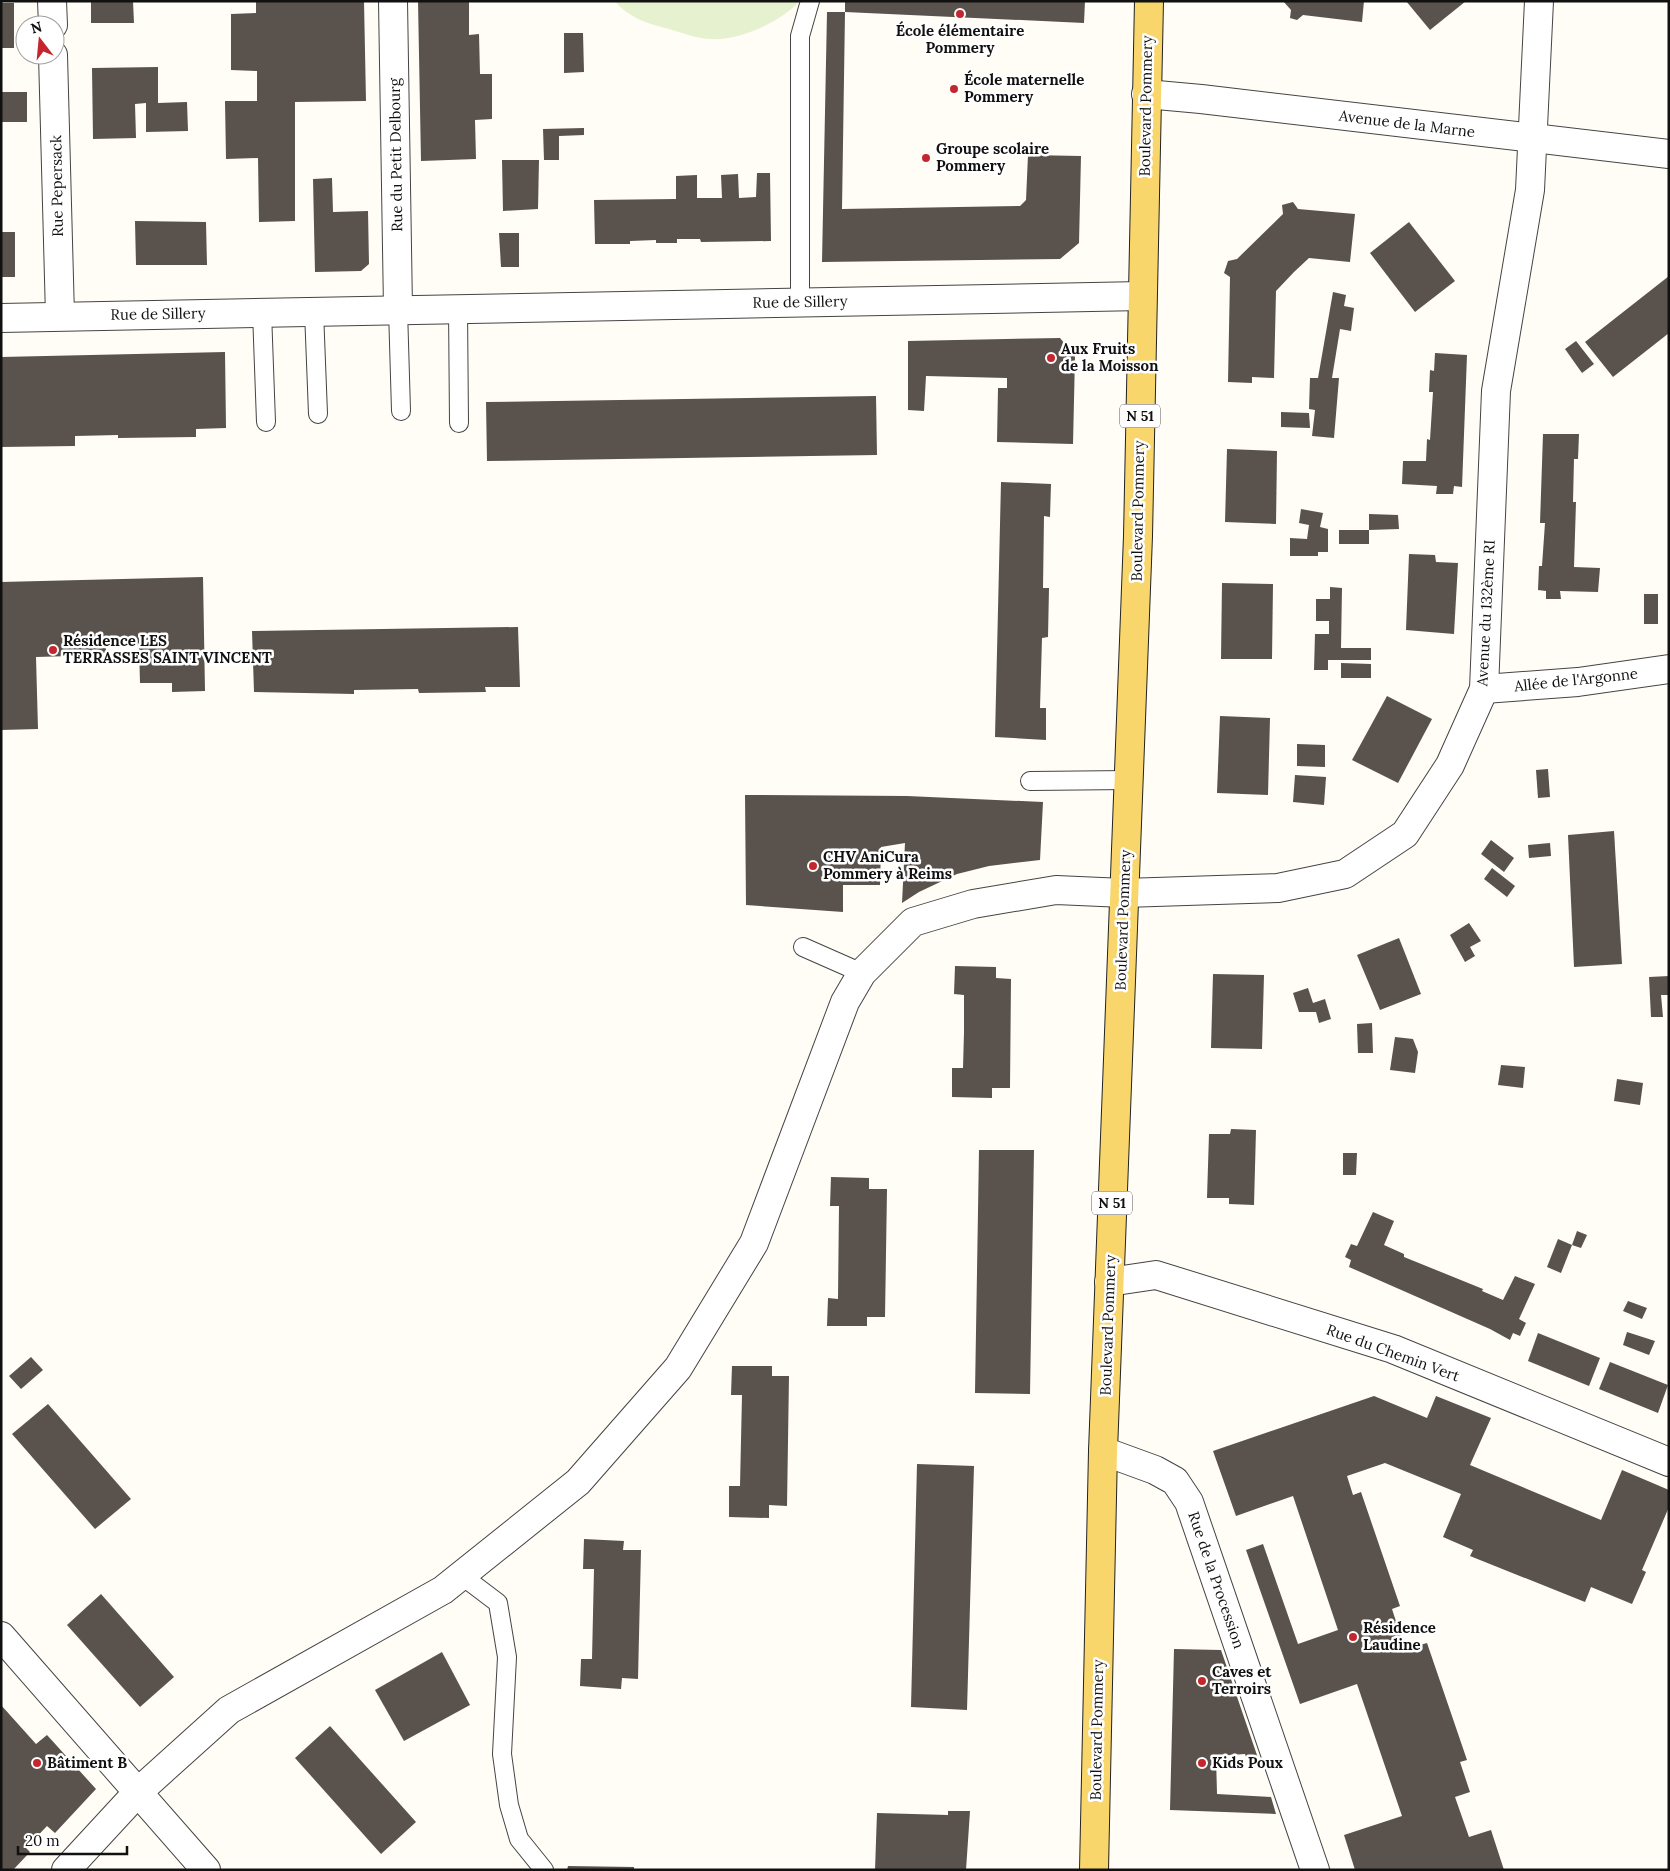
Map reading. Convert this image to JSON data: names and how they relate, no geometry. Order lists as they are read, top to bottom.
{
  "streets": {
    "main road": ["Boulevard Pommery", "N 51"],
    "street": [
      "Avenue de la Marne",
      "Rue du Petit Delbourg",
      "Rue Pepersack",
      "Rue de Sillery",
      "Avenue du 132ème RI",
      "Allée de l'Argonne",
      "Rue du Chemin Vert",
      "Rue de la Procession"
    ]
  },
  "crossings": [
    ["Boulevard Pommery", "Avenue de la Marne"],
    ["Boulevard Pommery", "Rue de Sillery"],
    ["Boulevard Pommery", "Avenue du 132ème RI"],
    ["Boulevard Pommery", "Rue du Chemin Vert"],
    ["Boulevard Pommery", "Rue de la Procession"],
    ["Avenue de la Marne", "Avenue du 132ème RI"],
    ["Rue du Petit Delbourg", "Rue de Sillery"],
    ["Rue Pepersack", "Rue de Sillery"],
    ["Avenue du 132ème RI", "Allée de l'Argonne"]
  ],
  "places": [
    "École élémentaire Pommery",
    "École maternelle Pommery",
    "Groupe scolaire Pommery",
    "Aux Fruits de la Moisson",
    "Résidence LES TERRASSES SAINT VINCENT",
    "CHV AniCura Pommery à Reims",
    "Résidence Laudine",
    "Caves et Terroirs",
    "Bâtiment B",
    "Kids Poux"
  ],
  "scale_bar": "20 m",
  "north": "top"
}
